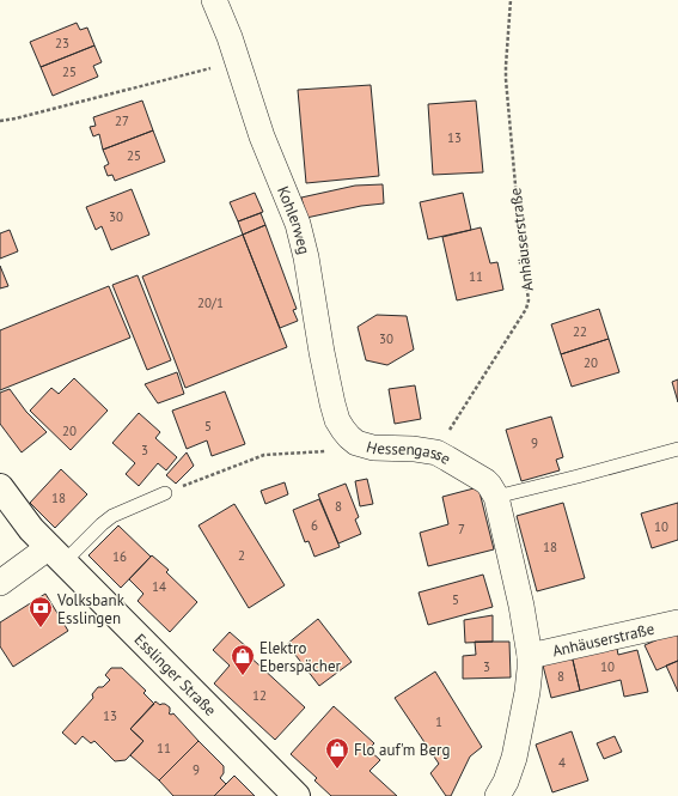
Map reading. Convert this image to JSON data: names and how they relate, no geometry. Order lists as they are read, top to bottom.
{
  "streets": {
    "street": [
      "Kohlerweg",
      "Anhäuserstraße",
      "Hessengasse",
      "Esslinger Straße"
    ]
  },
  "crossings": [
    ["Kohlerweg", "Hessengasse"],
    ["Anhäuserstraße", "Hessengasse"]
  ],
  "places": {
    "bank": ["Volksbank Esslingen"],
    "shop": ["Elektro Eberspächer", "Flo auf'm Berg"]
  },
  "house_numbers": [
    "23",
    "25",
    "27",
    "13",
    "25",
    "30",
    "11",
    "20/1",
    "22",
    "30",
    "20",
    "5",
    "20",
    "9",
    "3",
    "18",
    "8",
    "6",
    "10",
    "7",
    "18",
    "2",
    "16",
    "14",
    "5",
    "3",
    "10",
    "8",
    "12",
    "13",
    "1",
    "11",
    "4",
    "9"
  ]
}
